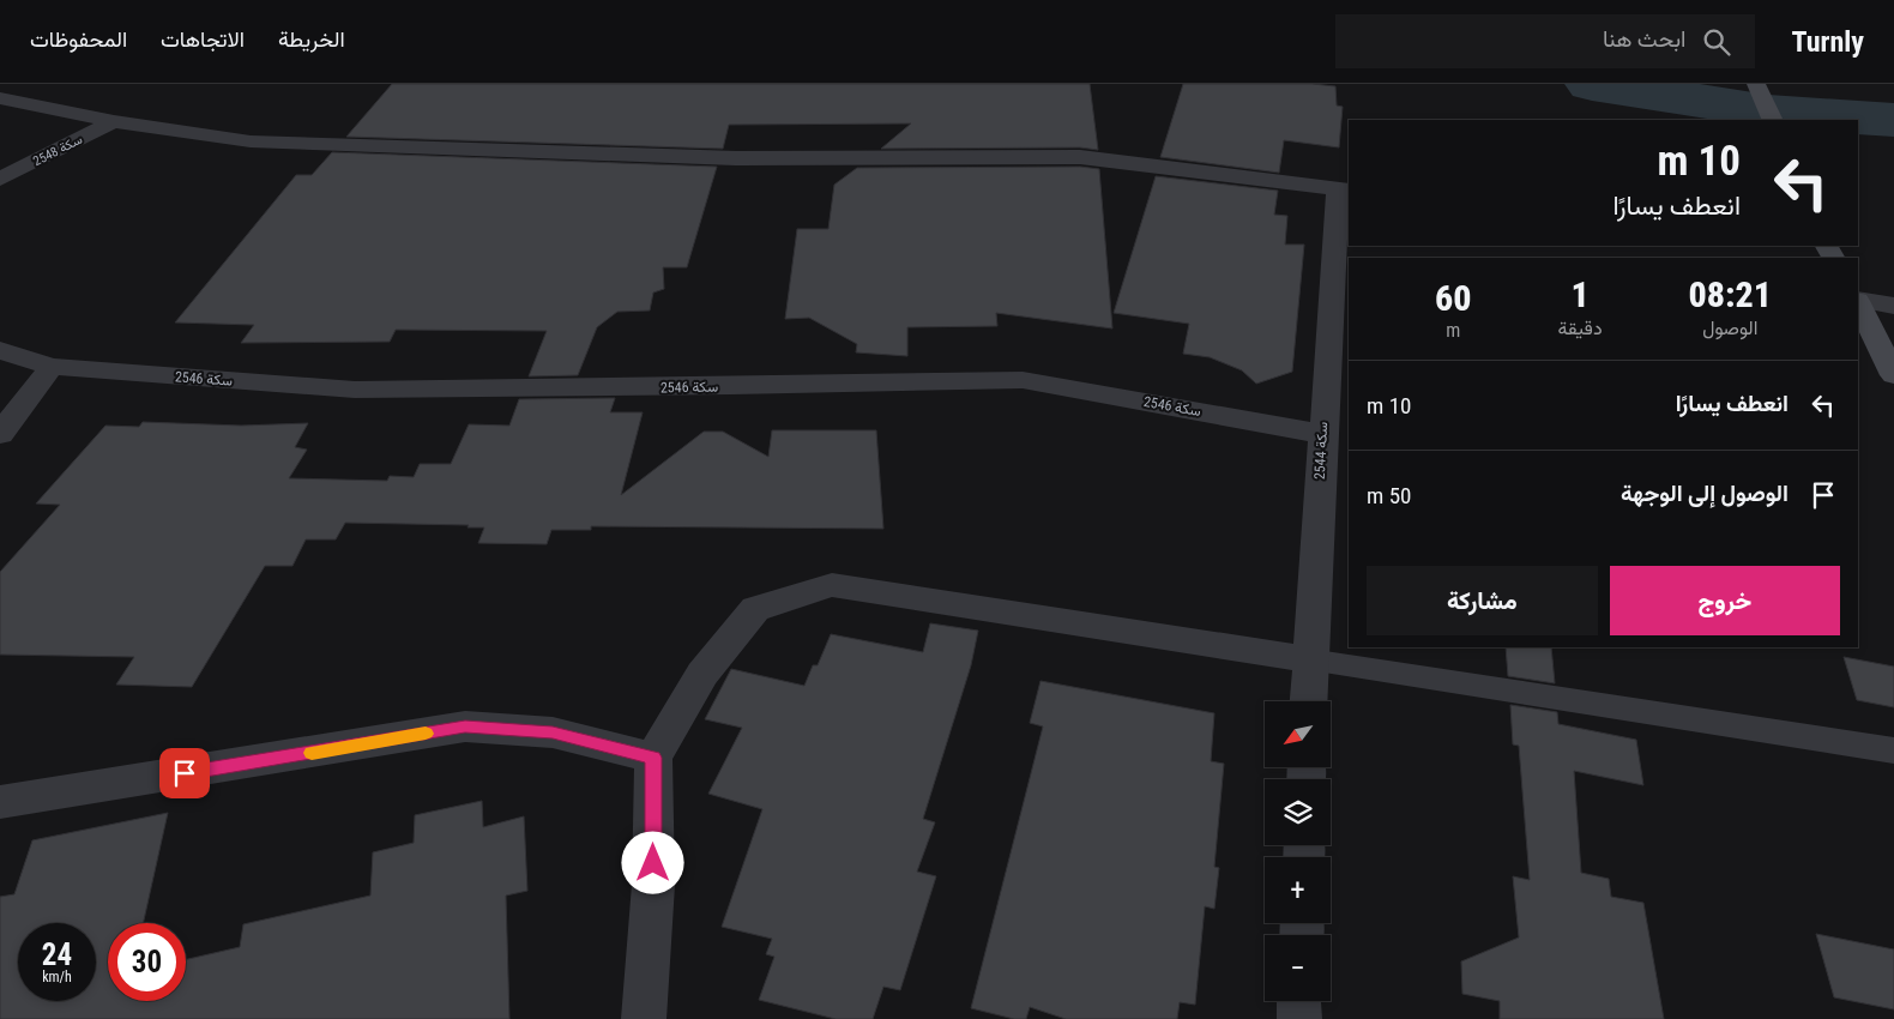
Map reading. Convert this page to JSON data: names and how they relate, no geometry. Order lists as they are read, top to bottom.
{
  "streets": {
    "street": ["سكة 2548", "سكة 2546", "سكة 2544"]
  },
  "crossings": [
    ["سكة 2546", "سكة 2544"]
  ],
  "north": "bottom left",
  "page": {
    "header": "Turnly",
    "search": "ابحث هنا",
    "nav": ["الخريطة", "الاتجاهات", "المحفوظات"],
    "turn": ["10 m", "انعطف يسارًا"],
    "eta": [
      "08:21",
      "الوصول",
      "1",
      "دقيقة",
      "60",
      "m"
    ],
    "list": [
      {
        "name": "انعطف يسارًا",
        "value": "10 m"
      },
      {
        "name": "الوصول إلى الوجهة",
        "value": "50 m"
      }
    ],
    "buttons": ["خروج", "مشاركة"],
    "map_buttons": ["+", "−"],
    "speed": "24 km/h",
    "limit": "30"
  }
}
